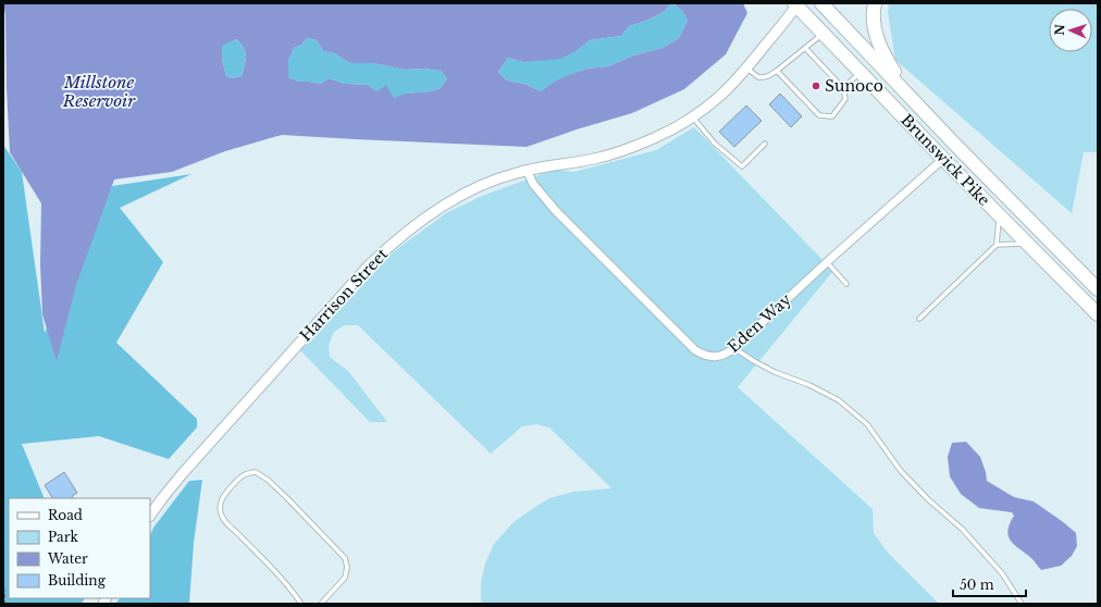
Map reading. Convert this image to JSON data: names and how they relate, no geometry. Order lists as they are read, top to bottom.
{
  "streets": {
    "highway": ["Brunswick Pike"],
    "street": ["Harrison Street", "Eden Way"]
  },
  "crossings": [
    ["Brunswick Pike", "Harrison Street"],
    ["Brunswick Pike", "Eden Way"],
    ["Harrison Street", "Eden Way"]
  ],
  "water": ["Millstone Reservoir"],
  "places": ["Sunoco"],
  "legend": [
    "Road",
    "Park",
    "Water",
    "Building"
  ],
  "scale_bar": "50 m",
  "north": "left"
}
